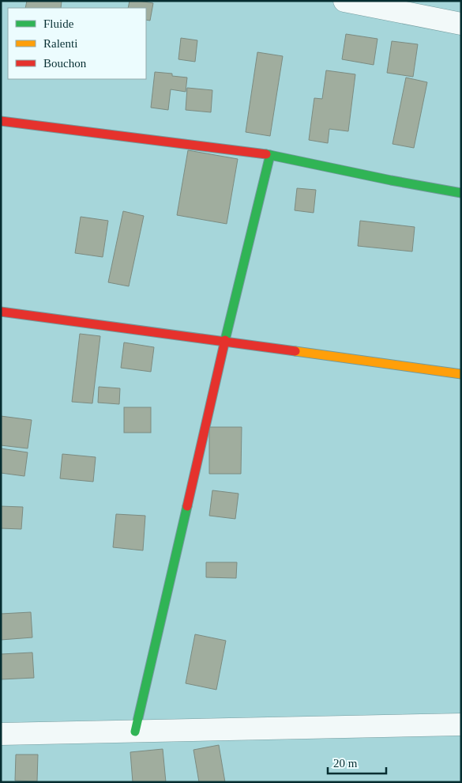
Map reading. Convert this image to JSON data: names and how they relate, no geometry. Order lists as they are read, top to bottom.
{
  "legend": ["Fluide", "Ralenti", "Bouchon"],
  "scale_bar": "20 m"
}
